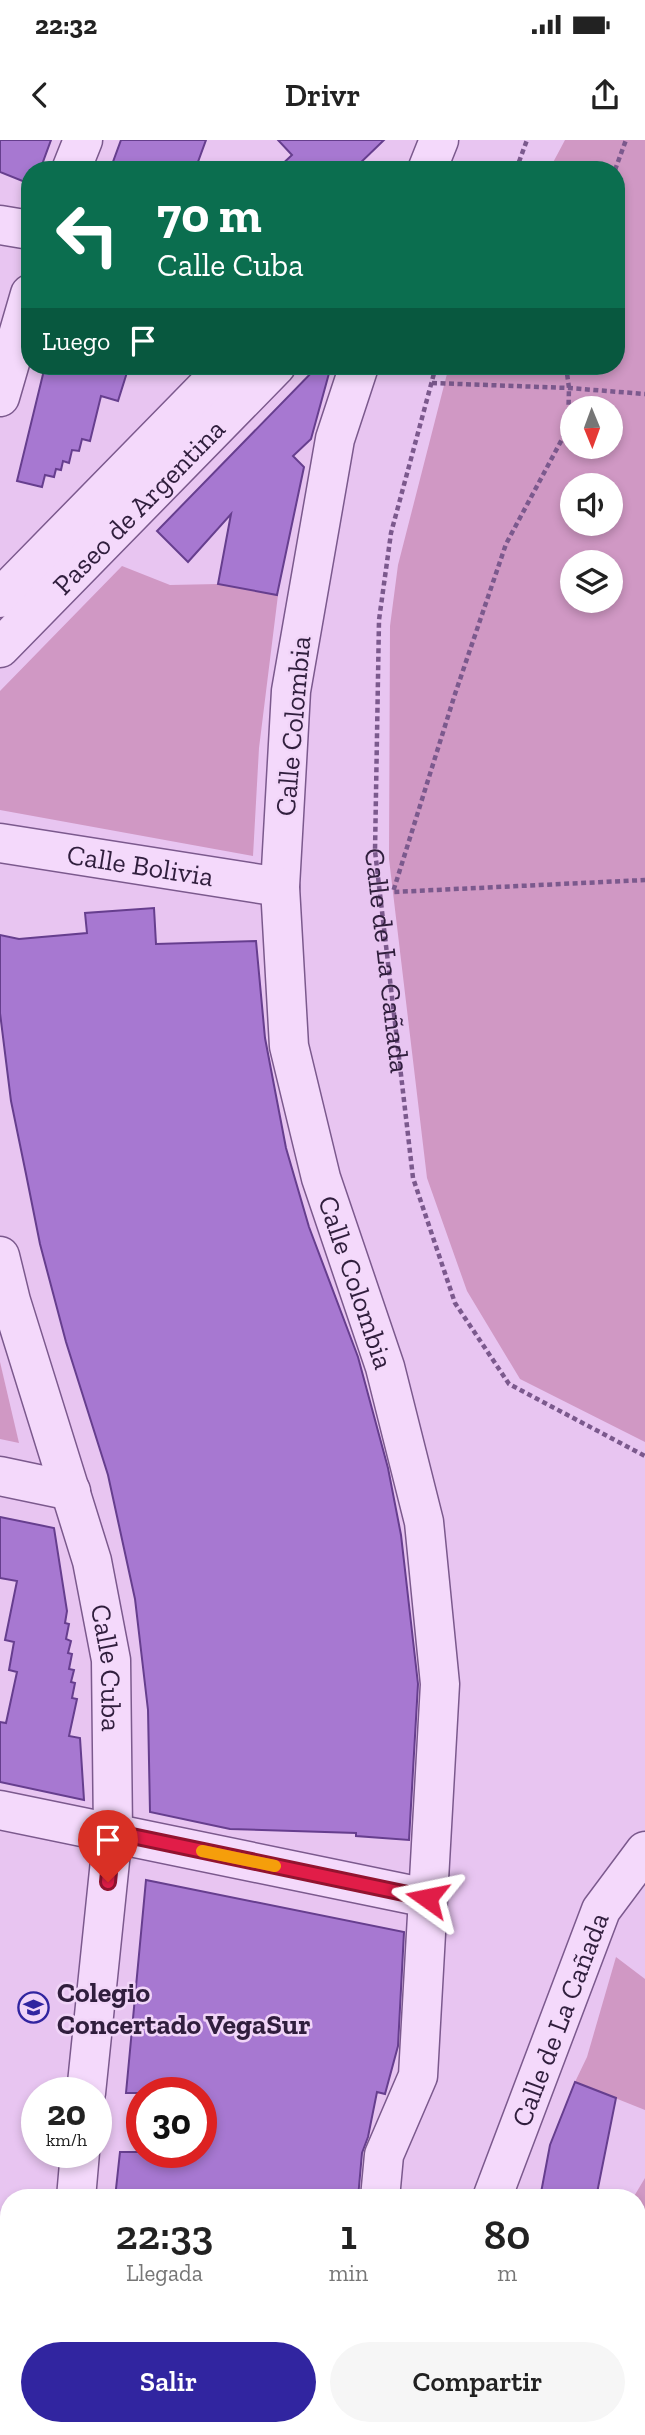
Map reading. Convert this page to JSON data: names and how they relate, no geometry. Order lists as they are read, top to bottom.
{
  "streets": {
    "street": [
      "Paseo de Argentina",
      "Calle Colombia",
      "Calle Bolivia",
      "Calle de La Cañada",
      "Calle Cuba"
    ]
  },
  "crossings": [
    ["Calle Colombia", "Calle Bolivia"]
  ],
  "places": {
    "school or university": ["Colegio Concertado VegaSur"]
  },
  "north": "bottom",
  "page": {
    "status": "22:32",
    "header": "Drivr",
    "turn": ["70 m", "Calle Cuba"],
    "then": "Luego",
    "speed": "20 km/h",
    "limit": "30",
    "eta": [
      "22:33",
      "Llegada",
      "1",
      "min",
      "80",
      "m"
    ],
    "buttons": ["Salir", "Compartir"]
  }
}
